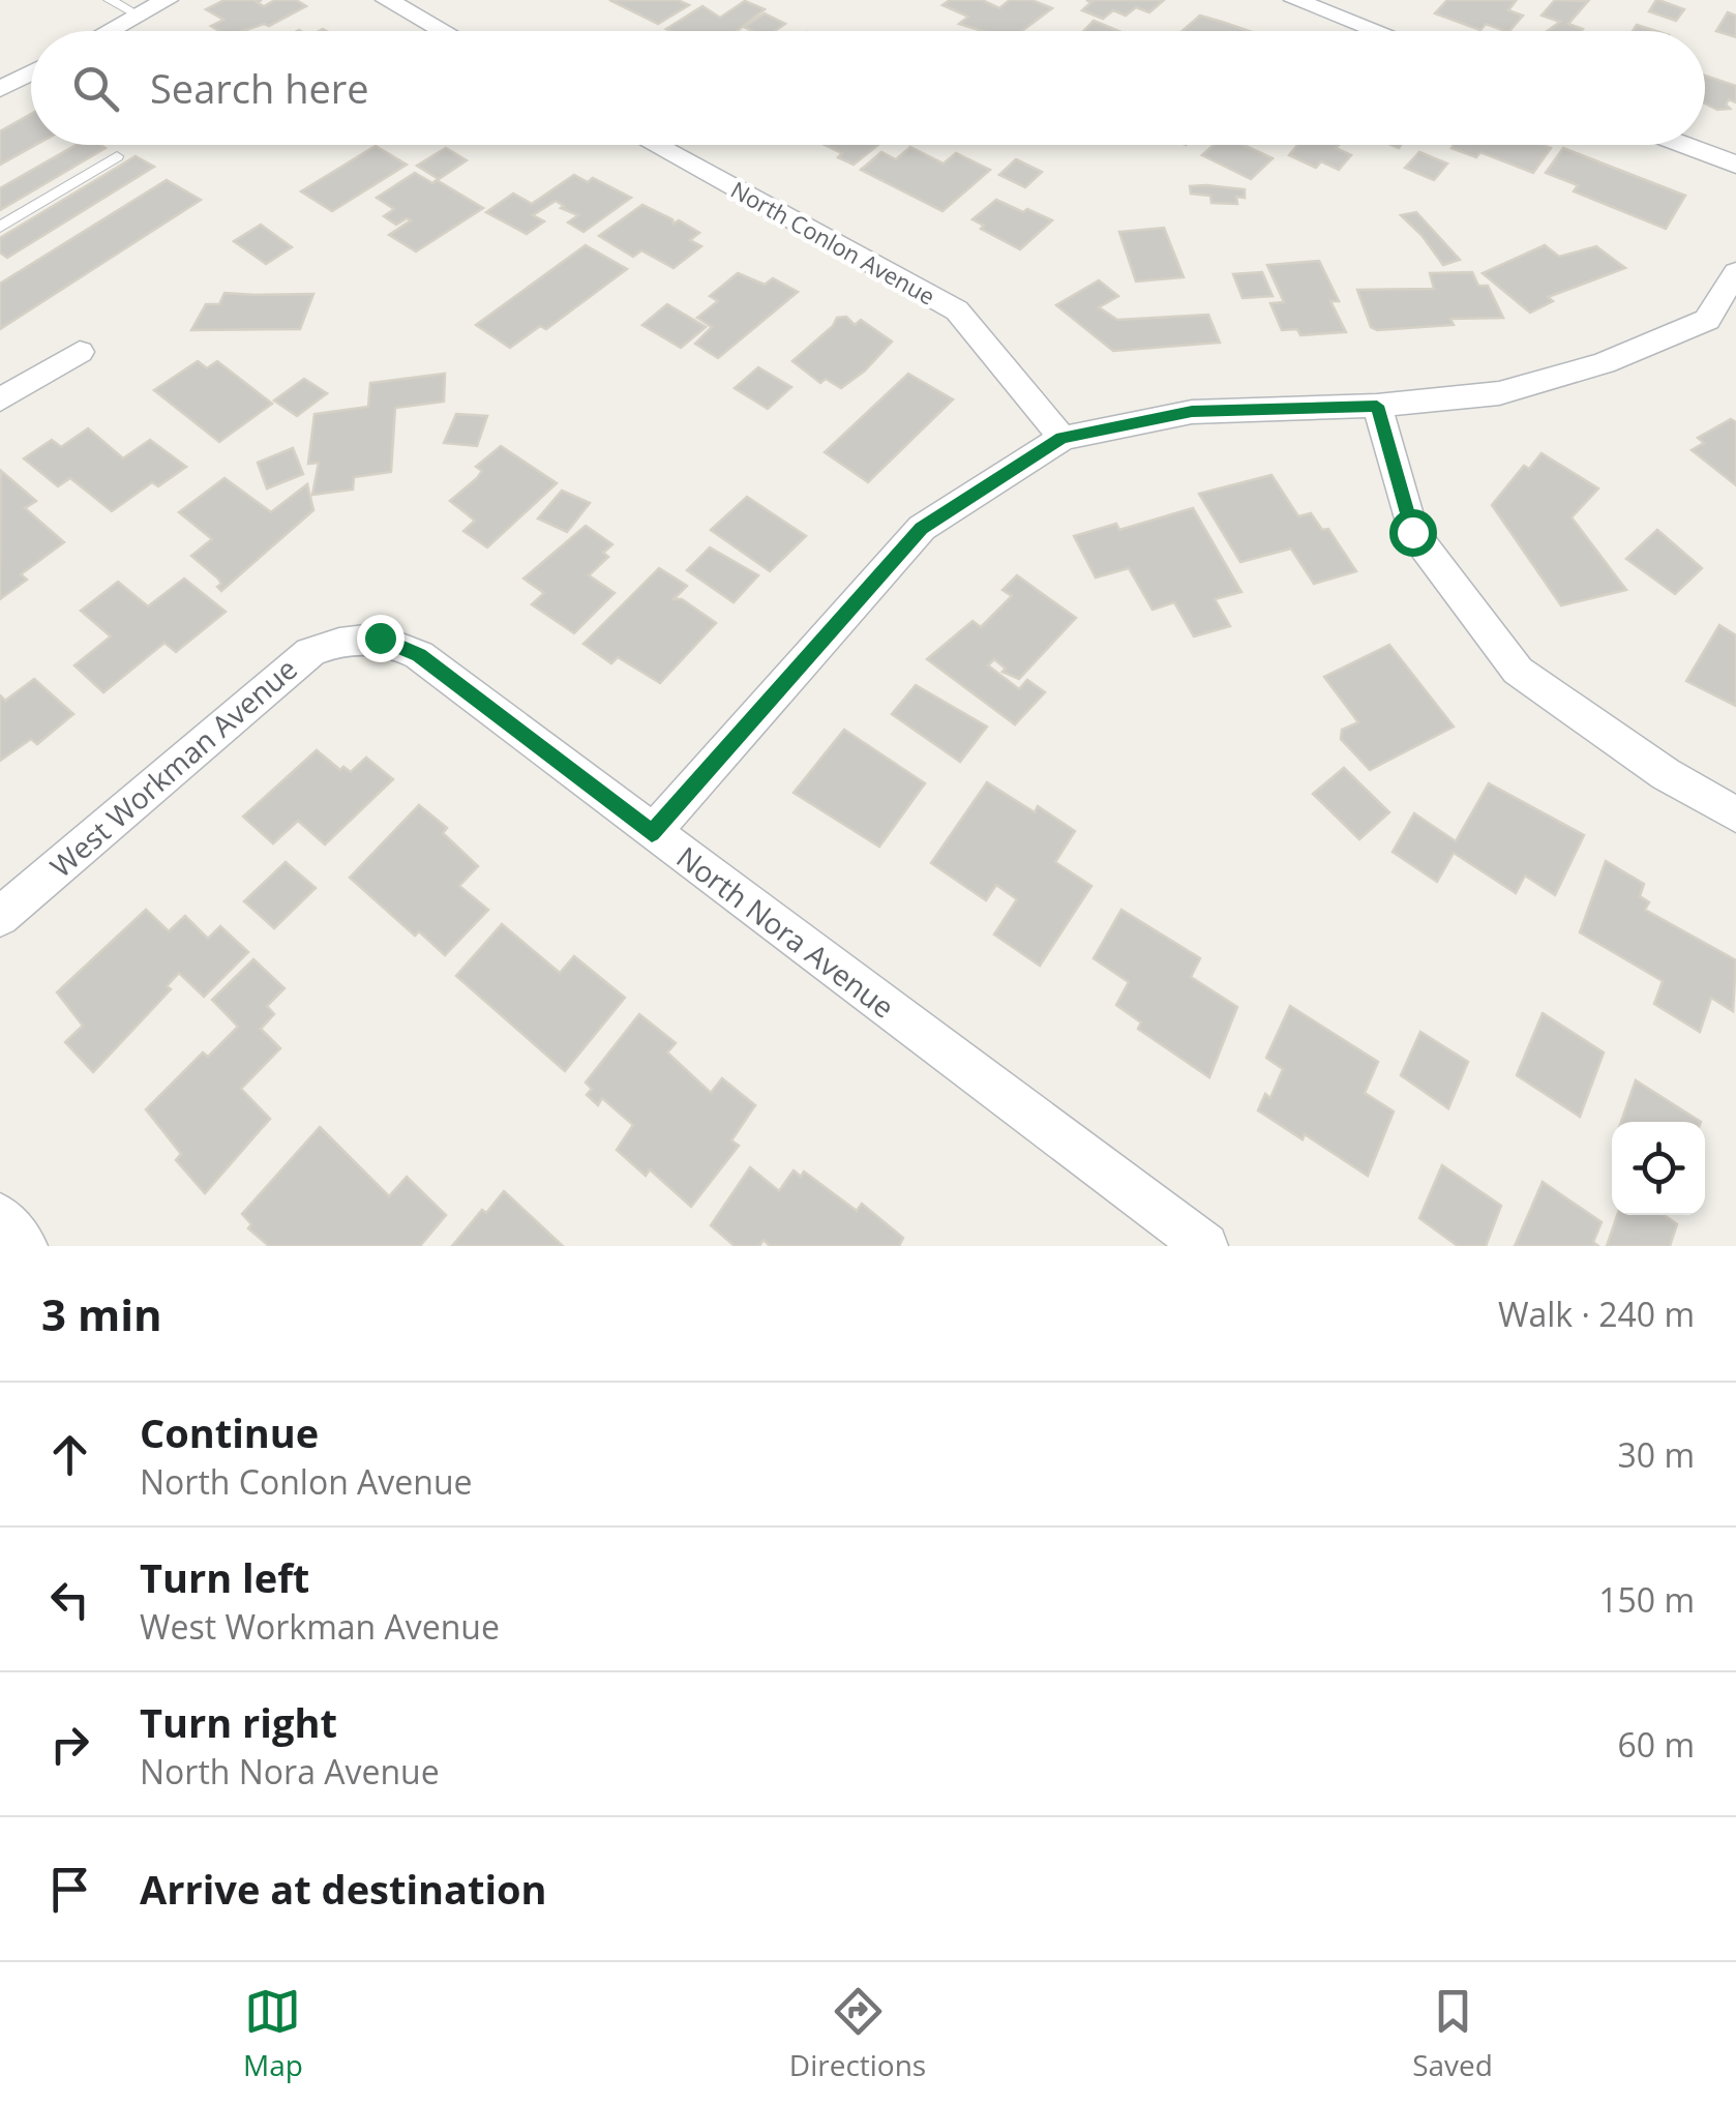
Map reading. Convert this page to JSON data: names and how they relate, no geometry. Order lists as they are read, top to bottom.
{
  "streets": {
    "street": ["North Conlon Avenue", "West Workman Avenue", "North Nora Avenue"]
  },
  "crossings": [
    ["West Workman Avenue", "North Nora Avenue"]
  ],
  "page": {
    "search": "Search here",
    "heading": ["3 min", "Walk · 240 m"],
    "list": [
      ["Continue", "North Conlon Avenue", "30 m"],
      ["Turn left", "West Workman Avenue", "150 m"],
      ["Turn right", "North Nora Avenue", "60 m"],
      "Arrive at destination"
    ],
    "nav": ["Map", "Directions", "Saved"]
  }
}
